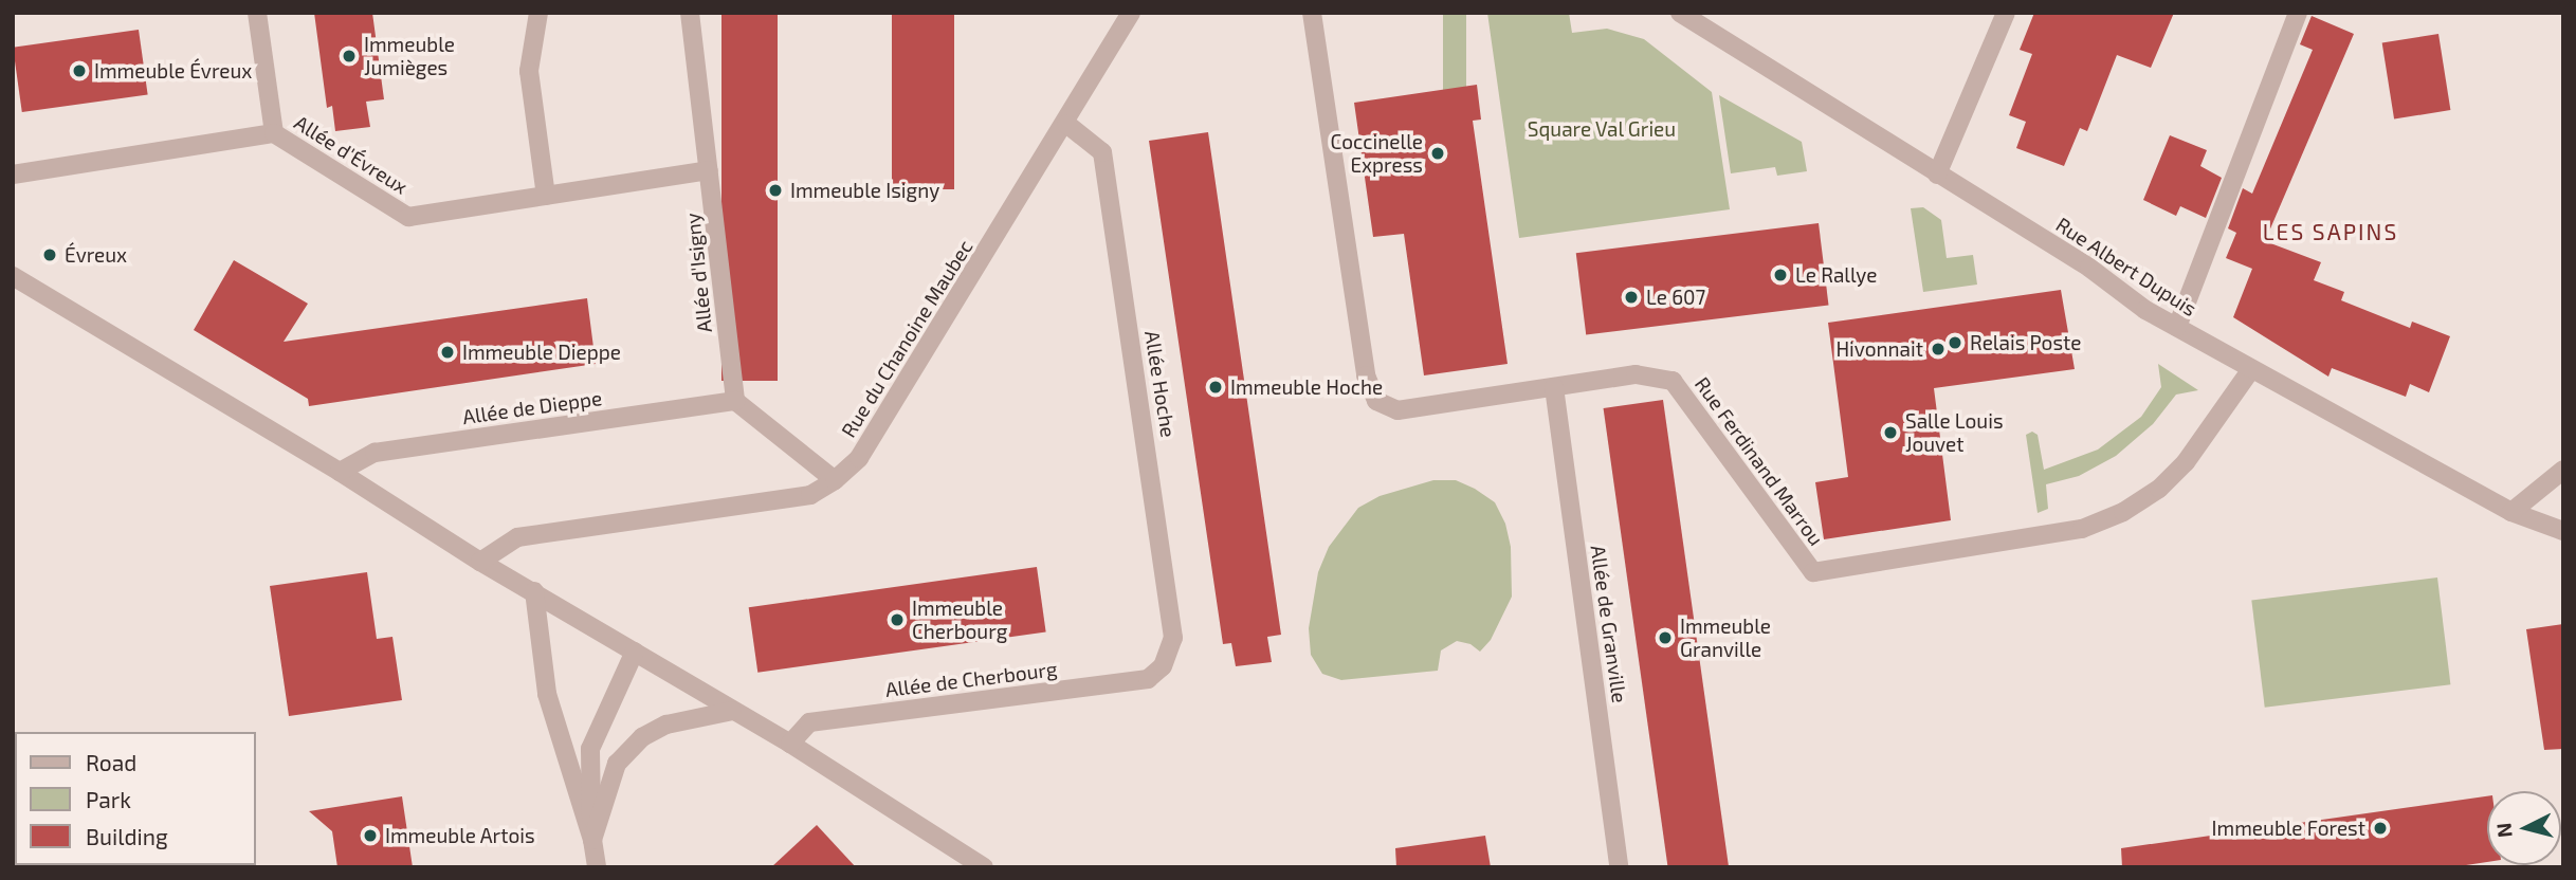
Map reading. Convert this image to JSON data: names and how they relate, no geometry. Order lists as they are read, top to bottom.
{
  "streets": {
    "street": [
      "Allée d'Évreux",
      "Rue Albert Dupuis",
      "Allée d'Isigny",
      "Rue du Chanoine Maubec",
      "Allée Hoche",
      "Allée de Dieppe",
      "Rue Ferdinand Marrou",
      "Allée de Granville",
      "Allée de Cherbourg"
    ]
  },
  "crossings": [
    ["Allée d'Évreux", "Allée d'Isigny"],
    ["Rue Albert Dupuis", "Rue Ferdinand Marrou"],
    ["Allée d'Isigny", "Allée de Dieppe"],
    ["Rue du Chanoine Maubec", "Allée Hoche"],
    ["Allée Hoche", "Allée de Cherbourg"],
    ["Rue Ferdinand Marrou", "Allée de Granville"]
  ],
  "districts": ["LES SAPINS"],
  "parks": ["Square Val Grieu"],
  "places": [
    "Immeuble Jumièges",
    "Immeuble Évreux",
    "Coccinelle Express",
    "Immeuble Isigny",
    "Évreux",
    "Le Rallye",
    "Le 607",
    "Relais Poste",
    "Hivonnait",
    "Immeuble Dieppe",
    "Immeuble Hoche",
    "Salle Louis Jouvet",
    "Immeuble Cherbourg",
    "Immeuble Granville",
    "Immeuble Forest",
    "Immeuble Artois"
  ],
  "legend": ["Road", "Park", "Building"],
  "north": "left"
}
